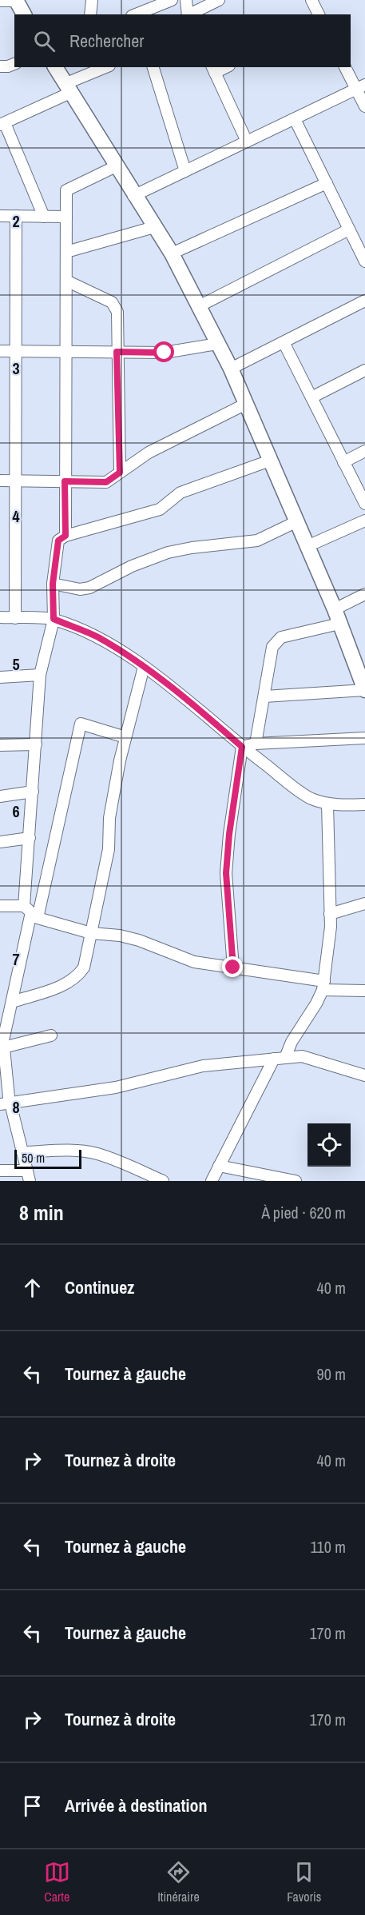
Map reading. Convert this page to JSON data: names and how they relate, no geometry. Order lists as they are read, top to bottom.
{
  "scale_bar": "50 m",
  "page": {
    "search": "Rechercher",
    "scale": "50 m",
    "heading": ["8 min", "À pied · 620 m"],
    "list": [
      ["Continuez", "40 m"],
      ["Tournez à gauche", "90 m"],
      ["Tournez à droite", "40 m"],
      ["Tournez à gauche", "110 m"],
      ["Tournez à gauche", "170 m"],
      ["Tournez à droite", "170 m"],
      "Arrivée à destination"
    ],
    "nav": ["Carte", "Itinéraire", "Favoris"]
  },
  "grid": {
    "rows": [
      "2",
      "3",
      "4",
      "5",
      "6",
      "7",
      "8"
    ]
  }
}
